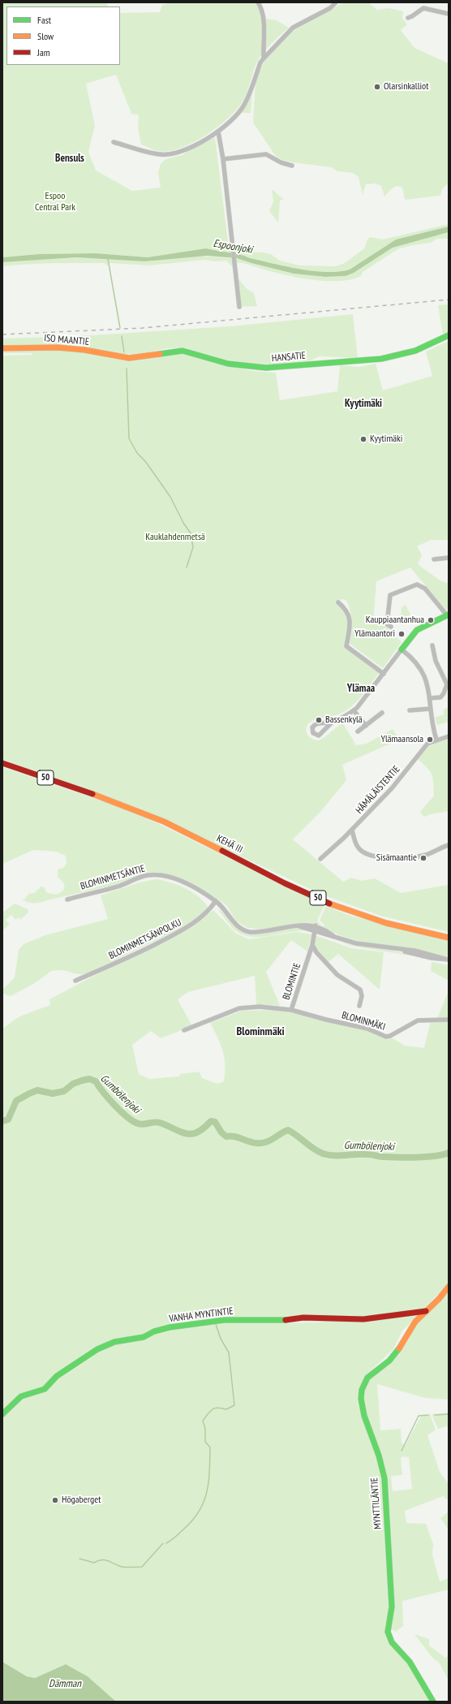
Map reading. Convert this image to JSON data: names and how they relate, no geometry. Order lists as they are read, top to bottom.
{
  "streets": {
    "main road": [
      "ISO MAANTIE",
      "HANSATIE",
      "50",
      "KEHÄ III",
      "VANHA MYNTINTIE",
      "MYNTTILÄNTIE"
    ],
    "street": [
      "HÄMÄLÄISTENTIE",
      "BLOMINMETSÄNTIE",
      "BLOMINMETSÄNPOLKU",
      "BLOMINTIE",
      "BLOMINMÄKI"
    ]
  },
  "crossings": [
    ["ISO MAANTIE", "HANSATIE"],
    ["BLOMINMETSÄNTIE", "BLOMINMETSÄNPOLKU"],
    ["BLOMINMETSÄNTIE", "BLOMINTIE"],
    ["BLOMINTIE", "BLOMINMÄKI"],
    ["VANHA MYNTINTIE", "MYNTTILÄNTIE"]
  ],
  "districts": [
    "Bensuls",
    "Kyytimäki",
    "Ylämaa",
    "Blominmäki"
  ],
  "water": ["Espoonjoki", "Gumbölenjoki", "Dämman"],
  "parks": ["Espoo Central Park", "Kauklahdenmetsä"],
  "places": [
    "Olarsinkalliot",
    "Kyytimäki",
    "Kauppiaantanhua",
    "Ylämaantori",
    "Bassenkylä",
    "Ylämaansola",
    "Sisämaantie",
    "Högaberget"
  ],
  "legend": ["Fast", "Slow", "Jam"]
}
